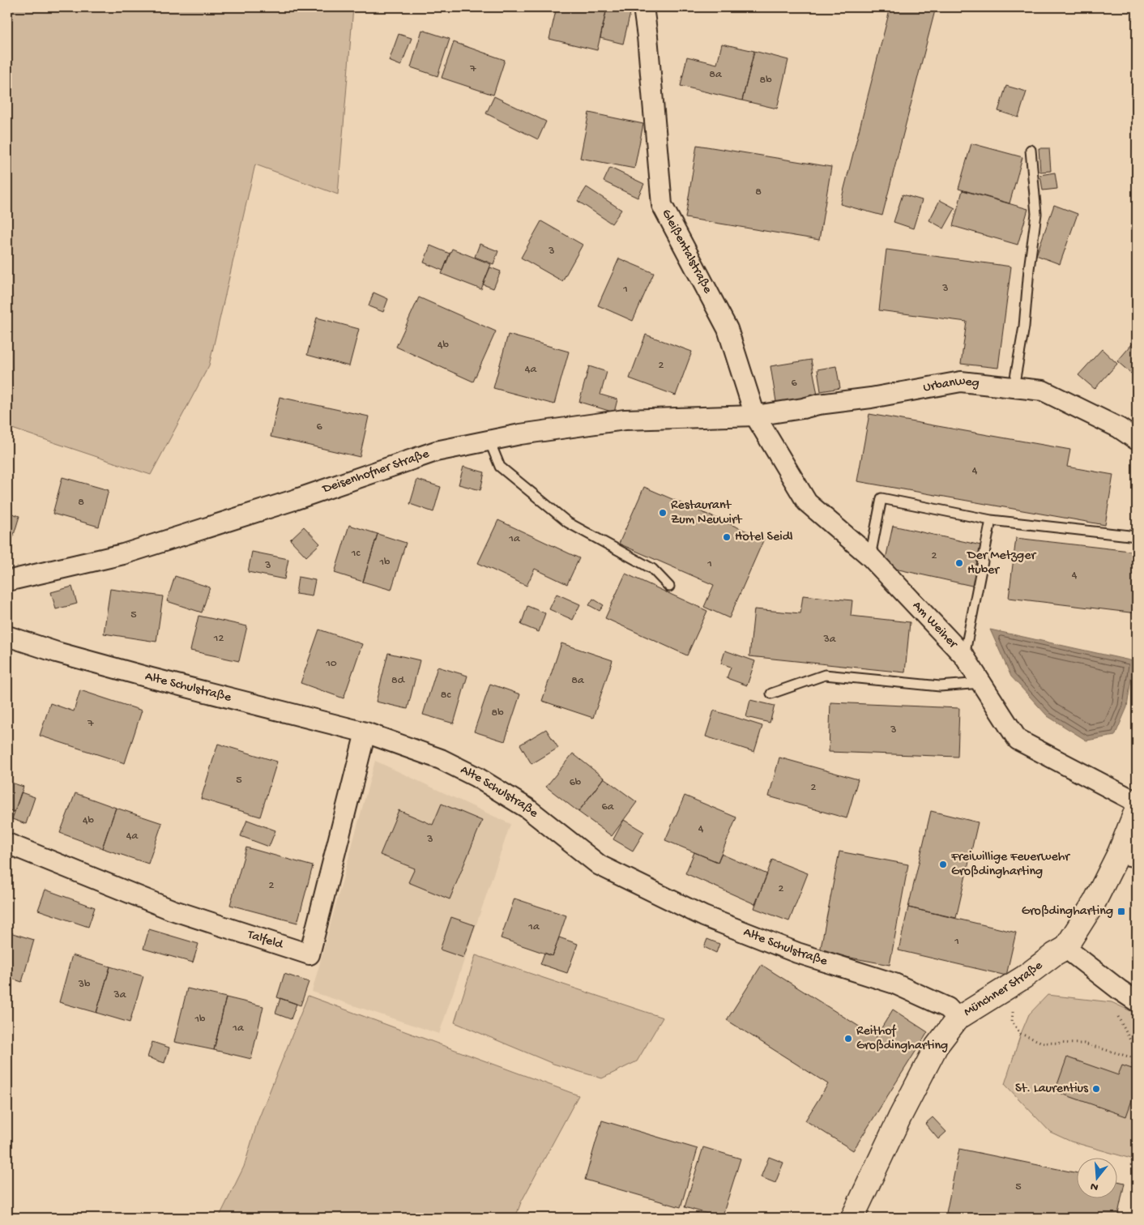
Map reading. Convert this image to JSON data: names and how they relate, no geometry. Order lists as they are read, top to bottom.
{
  "streets": {
    "street": [
      "Gleißentalstraße",
      "Urbanweg",
      "Deisenhofner Straße",
      "Am Weiher",
      "Alte Schulstraße",
      "Talfeld",
      "Münchner Straße"
    ]
  },
  "crossings": [
    ["Gleißentalstraße", "Urbanweg"],
    ["Gleißentalstraße", "Deisenhofner Straße"],
    ["Gleißentalstraße", "Am Weiher"],
    ["Urbanweg", "Deisenhofner Straße"],
    ["Urbanweg", "Am Weiher"],
    ["Deisenhofner Straße", "Am Weiher"],
    ["Alte Schulstraße", "Talfeld"],
    ["Alte Schulstraße", "Münchner Straße"]
  ],
  "places": {
    "other": [
      "Restaurant Zum Neuwirt",
      "Hotel Seidl",
      "Der Metzger Huber",
      "Freiwillige Feuerwehr Großdingharting",
      "Reithof Großdingharting",
      "St. Laurentius"
    ],
    "transit": ["Großdingharting"]
  },
  "house_numbers": [
    "7",
    "8a",
    "8b",
    "8",
    "3",
    "3",
    "1",
    "4b",
    "2",
    "4a",
    "6",
    "6",
    "4",
    "8",
    "1a",
    "1c",
    "2",
    "1b",
    "1",
    "3",
    "4",
    "5",
    "12",
    "3a",
    "10",
    "8d",
    "8a",
    "8c",
    "8b",
    "7",
    "3",
    "5",
    "6b",
    "2",
    "6a",
    "4b",
    "4",
    "4a",
    "3",
    "2",
    "2",
    "1a",
    "1",
    "3b",
    "3a",
    "1b",
    "1a",
    "5"
  ],
  "north": "bottom"
}
